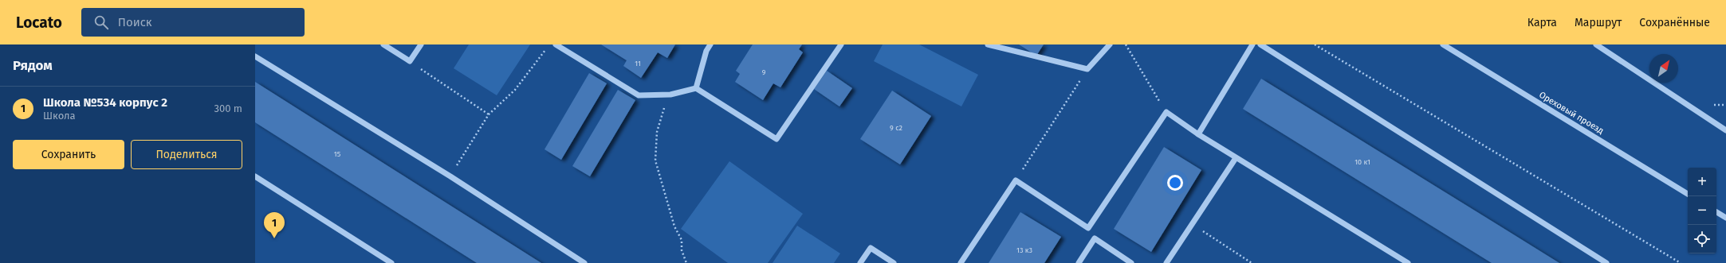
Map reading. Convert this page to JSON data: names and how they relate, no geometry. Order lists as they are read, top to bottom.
{
  "streets": {
    "street": ["Ореховый проезд"]
  },
  "house_numbers": [
    "11",
    "9",
    "9 с2",
    "15",
    "10 к1",
    "13 к3"
  ],
  "north": "top right",
  "page": {
    "header": "Locato",
    "search": "Поиск",
    "nav": ["Карта", "Маршрут", "Сохранённые"],
    "heading": "Рядом",
    "list": [
      {
        "mark": "1",
        "name": "Школа №534 корпус 2",
        "note": "Школа",
        "value": "300 m"
      }
    ],
    "buttons": ["Сохранить", "Поделиться"],
    "map_buttons": ["+", "−"],
    "pins": "1"
  }
}
